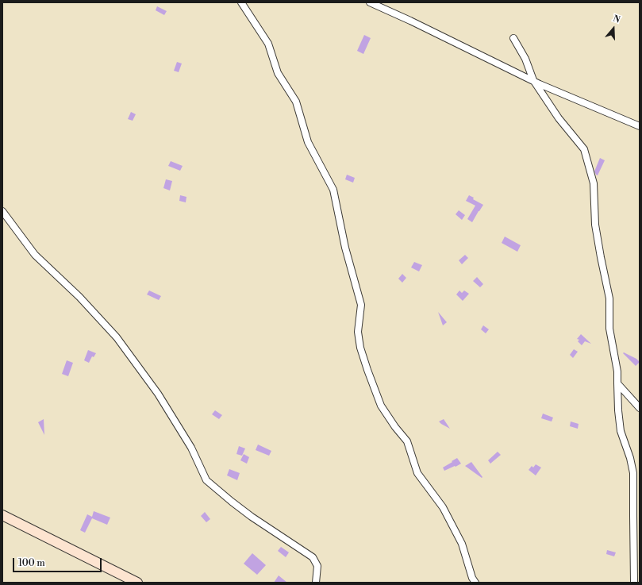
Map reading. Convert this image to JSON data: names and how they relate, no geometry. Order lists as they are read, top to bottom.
{
  "scale_bar": "100 m",
  "north": "top"
}
